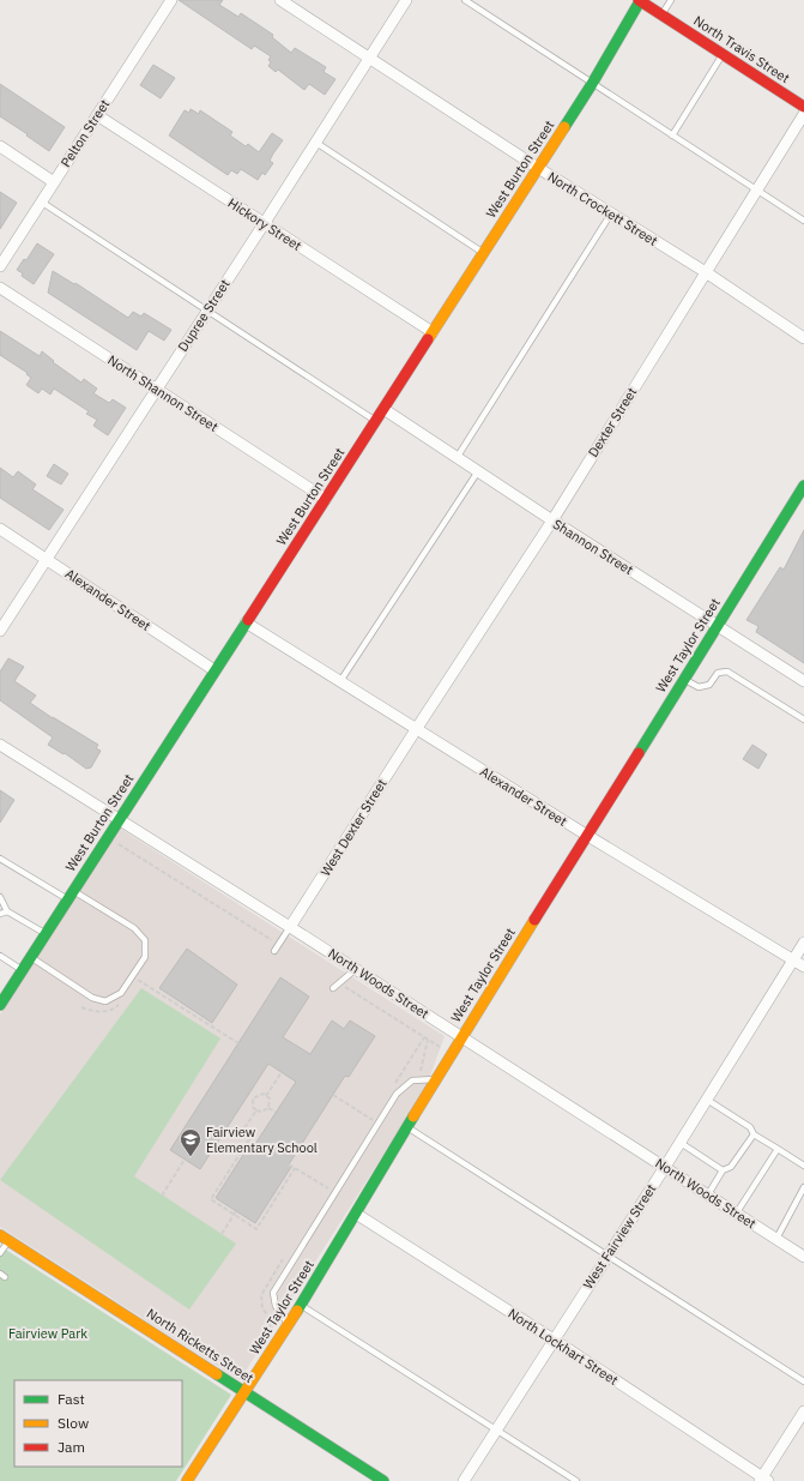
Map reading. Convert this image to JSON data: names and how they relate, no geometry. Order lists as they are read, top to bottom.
{
  "streets": {
    "street": [
      "North Travis Street",
      "Pelton Street",
      "West Burton Street",
      "North Crockett Street",
      "Hickory Street",
      "Dupree Street",
      "North Shannon Street",
      "Dexter Street",
      "Shannon Street",
      "Alexander Street",
      "West Taylor Street",
      "West Dexter Street",
      "North Woods Street",
      "West Fairview Street",
      "North Ricketts Street",
      "North Lockhart Street"
    ]
  },
  "crossings": [
    ["North Travis Street", "West Burton Street"],
    ["Pelton Street", "Hickory Street"],
    ["West Burton Street", "North Crockett Street"],
    ["West Burton Street", "Hickory Street"],
    ["West Burton Street", "North Shannon Street"],
    ["West Burton Street", "Shannon Street"],
    ["West Burton Street", "Alexander Street"],
    ["West Burton Street", "North Woods Street"],
    ["North Crockett Street", "Dupree Street"],
    ["North Crockett Street", "Dexter Street"],
    ["Hickory Street", "Dupree Street"],
    ["Dupree Street", "North Shannon Street"],
    ["Dupree Street", "Alexander Street"],
    ["Dexter Street", "Shannon Street"],
    ["Dexter Street", "Alexander Street"],
    ["Dexter Street", "West Dexter Street"],
    ["Shannon Street", "West Taylor Street"],
    ["Alexander Street", "West Taylor Street"],
    ["Alexander Street", "West Dexter Street"],
    ["Alexander Street", "West Fairview Street"],
    ["West Taylor Street", "North Woods Street"],
    ["West Taylor Street", "North Ricketts Street"],
    ["West Taylor Street", "North Lockhart Street"],
    ["West Dexter Street", "North Woods Street"],
    ["North Woods Street", "West Fairview Street"],
    ["West Fairview Street", "North Lockhart Street"]
  ],
  "parks": ["Fairview Park"],
  "places": {
    "school or university": ["Fairview Elementary School"]
  },
  "legend": ["Fast", "Slow", "Jam"]
}
